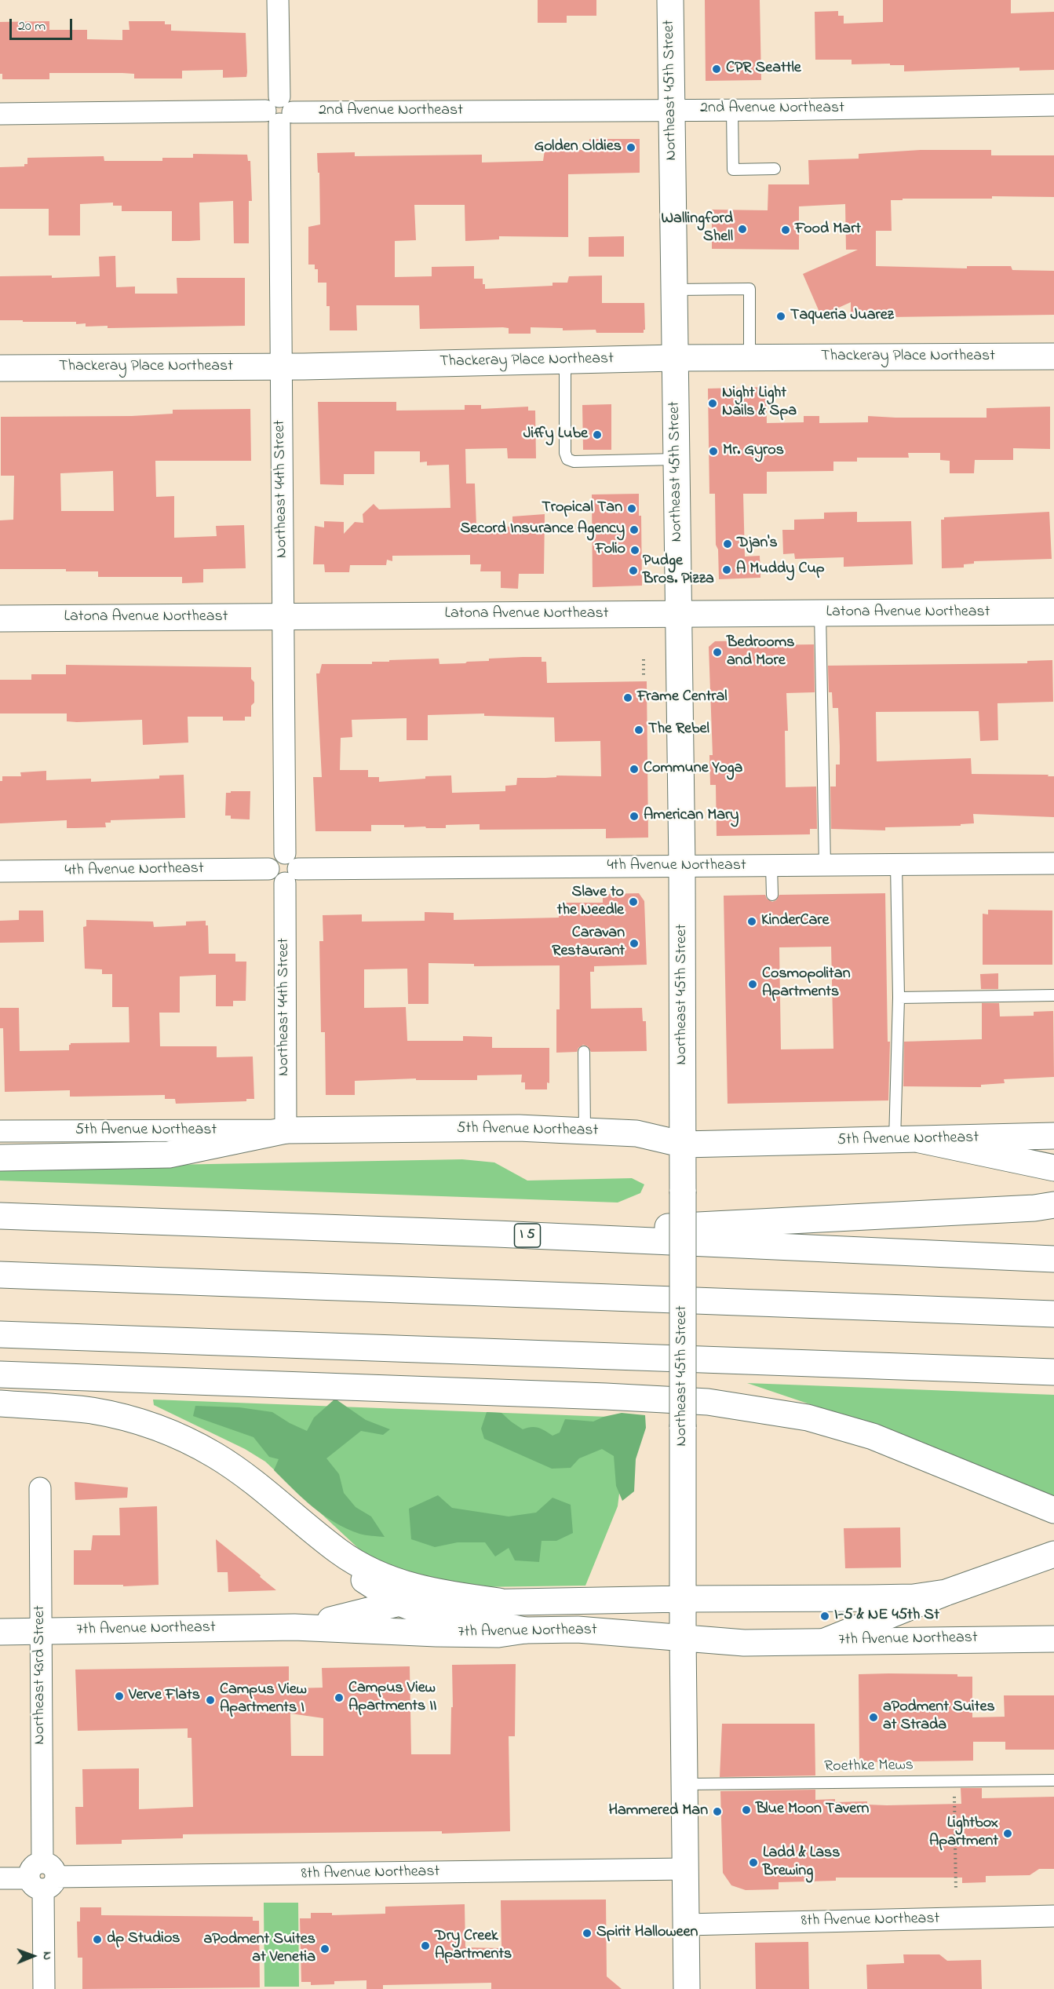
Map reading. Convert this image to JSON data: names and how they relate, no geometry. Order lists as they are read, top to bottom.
{
  "streets": {
    "main road": [
      "Northeast 45th Street",
      "Thackeray Place Northeast",
      "Latona Avenue Northeast",
      "5th Avenue Northeast",
      "I 5",
      "7th Avenue Northeast"
    ],
    "street": [
      "2nd Avenue Northeast",
      "Northeast 44th Street",
      "4th Avenue Northeast",
      "Northeast 43rd Street",
      "8th Avenue Northeast"
    ],
    "lane": ["Roethke Mews"]
  },
  "crossings": [
    ["Northeast 45th Street", "2nd Avenue Northeast"],
    ["Northeast 45th Street", "Thackeray Place Northeast"],
    ["Northeast 45th Street", "Latona Avenue Northeast"],
    ["Northeast 45th Street", "4th Avenue Northeast"],
    ["Northeast 45th Street", "5th Avenue Northeast"],
    ["Northeast 45th Street", "7th Avenue Northeast"],
    ["Northeast 45th Street", "Roethke Mews"],
    ["Northeast 45th Street", "8th Avenue Northeast"],
    ["2nd Avenue Northeast", "Northeast 44th Street"],
    ["Thackeray Place Northeast", "Northeast 44th Street"],
    ["Northeast 44th Street", "Latona Avenue Northeast"],
    ["Northeast 44th Street", "4th Avenue Northeast"],
    ["Northeast 44th Street", "5th Avenue Northeast"],
    ["7th Avenue Northeast", "Northeast 43rd Street"],
    ["Northeast 43rd Street", "8th Avenue Northeast"]
  ],
  "places": [
    "CPR Seattle",
    "Golden Oldies",
    "Wallingford Shell",
    "Food Mart",
    "Taqueria Juarez",
    "Night Light Nails & Spa",
    "Jiffy Lube",
    "Mr. Gyros",
    "Tropical Tan",
    "Secord Insurance Agency",
    "Djan's",
    "Folio",
    "A Muddy Cup",
    "Pudge Bros. Pizza",
    "Bedrooms and More",
    "Frame Central",
    "The Rebel",
    "Commune Yoga",
    "American Mary",
    "Slave to the Needle",
    "KinderCare",
    "Caravan Restaurant",
    "Cosmopolitan Apartments",
    "I-5 & NE 45th St",
    "Verve Flats",
    "Campus View Apartments II",
    "Campus View Apartments I",
    "aPodment Suites at Strada",
    "Blue Moon Tavern",
    "Hammered Man",
    "Lightbox Apartment",
    "Ladd & Lass Brewing",
    "Spirit Halloween",
    "dp Studios",
    "Dry Creek Apartments",
    "aPodment Suites at Venetia"
  ],
  "scale_bar": "20 m",
  "north": "right"
}
